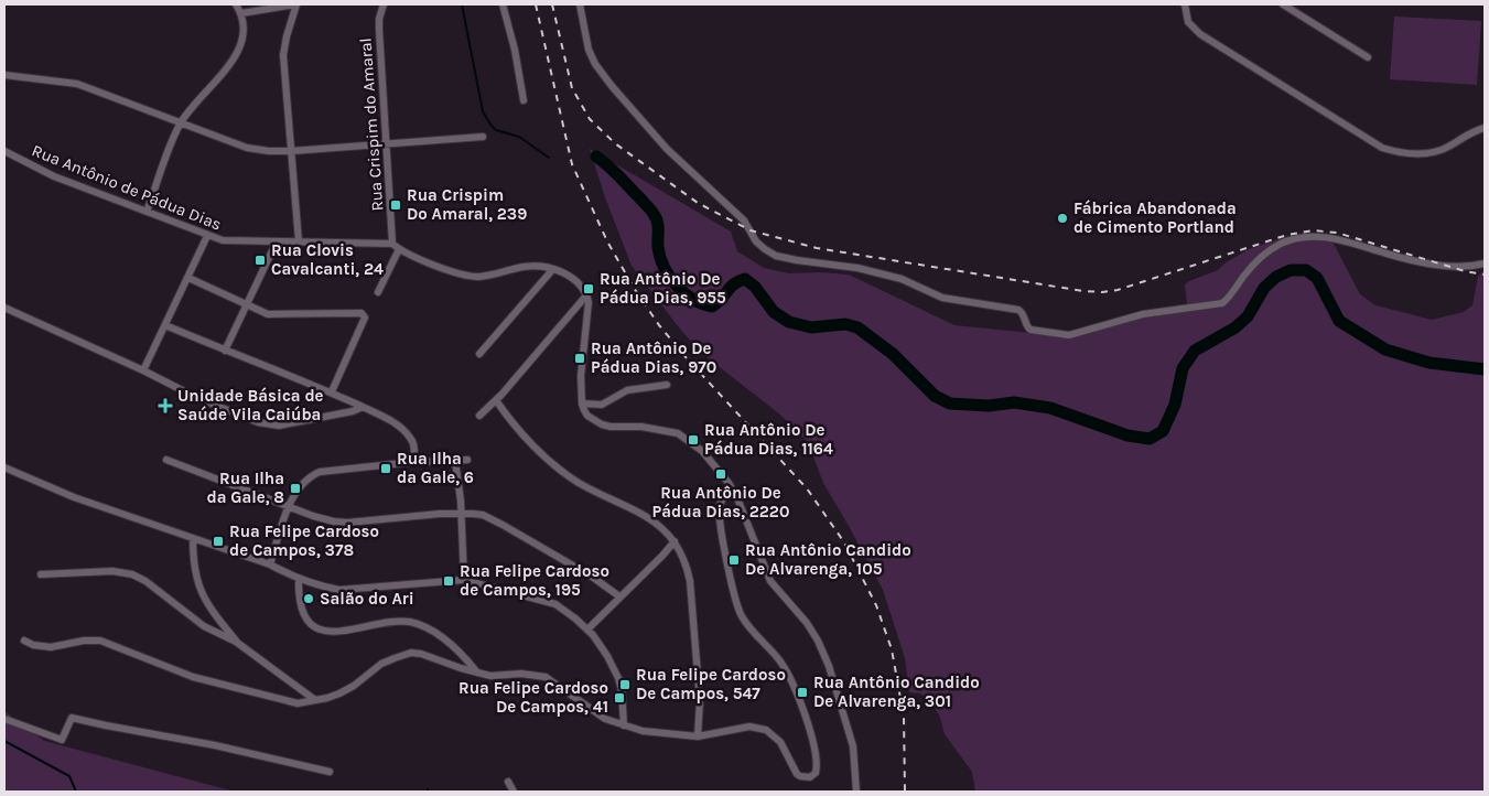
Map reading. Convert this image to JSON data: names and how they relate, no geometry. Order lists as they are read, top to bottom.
{
  "streets": {
    "street": ["Rua Crispim do Amaral", "Rua Antônio de Pádua Dias"]
  },
  "crossings": [
    ["Rua Crispim do Amaral", "Rua Antônio de Pádua Dias"]
  ],
  "places": {
    "transit": [
      "Rua Crispim Do Amaral, 239",
      "Rua Clovis Cavalcanti, 24",
      "Rua Antônio De Pádua Dias, 955",
      "Rua Antônio De Pádua Dias, 970",
      "Rua Antônio De Pádua Dias, 1164",
      "Rua Ilha da Gale, 6",
      "Rua Antônio De Pádua Dias, 2220",
      "Rua Ilha da Gale, 8",
      "Rua Felipe Cardoso de Campos, 378",
      "Rua Antônio Candido De Alvarenga, 105",
      "Rua Felipe Cardoso de Campos, 195",
      "Rua Felipe Cardoso De Campos, 547",
      "Rua Antônio Candido De Alvarenga, 301",
      "Rua Felipe Cardoso De Campos, 41"
    ],
    "other": ["Fábrica Abandonada de Cimento Portland", "Salão do Ari"],
    "health": ["Unidade Básica de Saúde Vila Caiúba"]
  }
}
